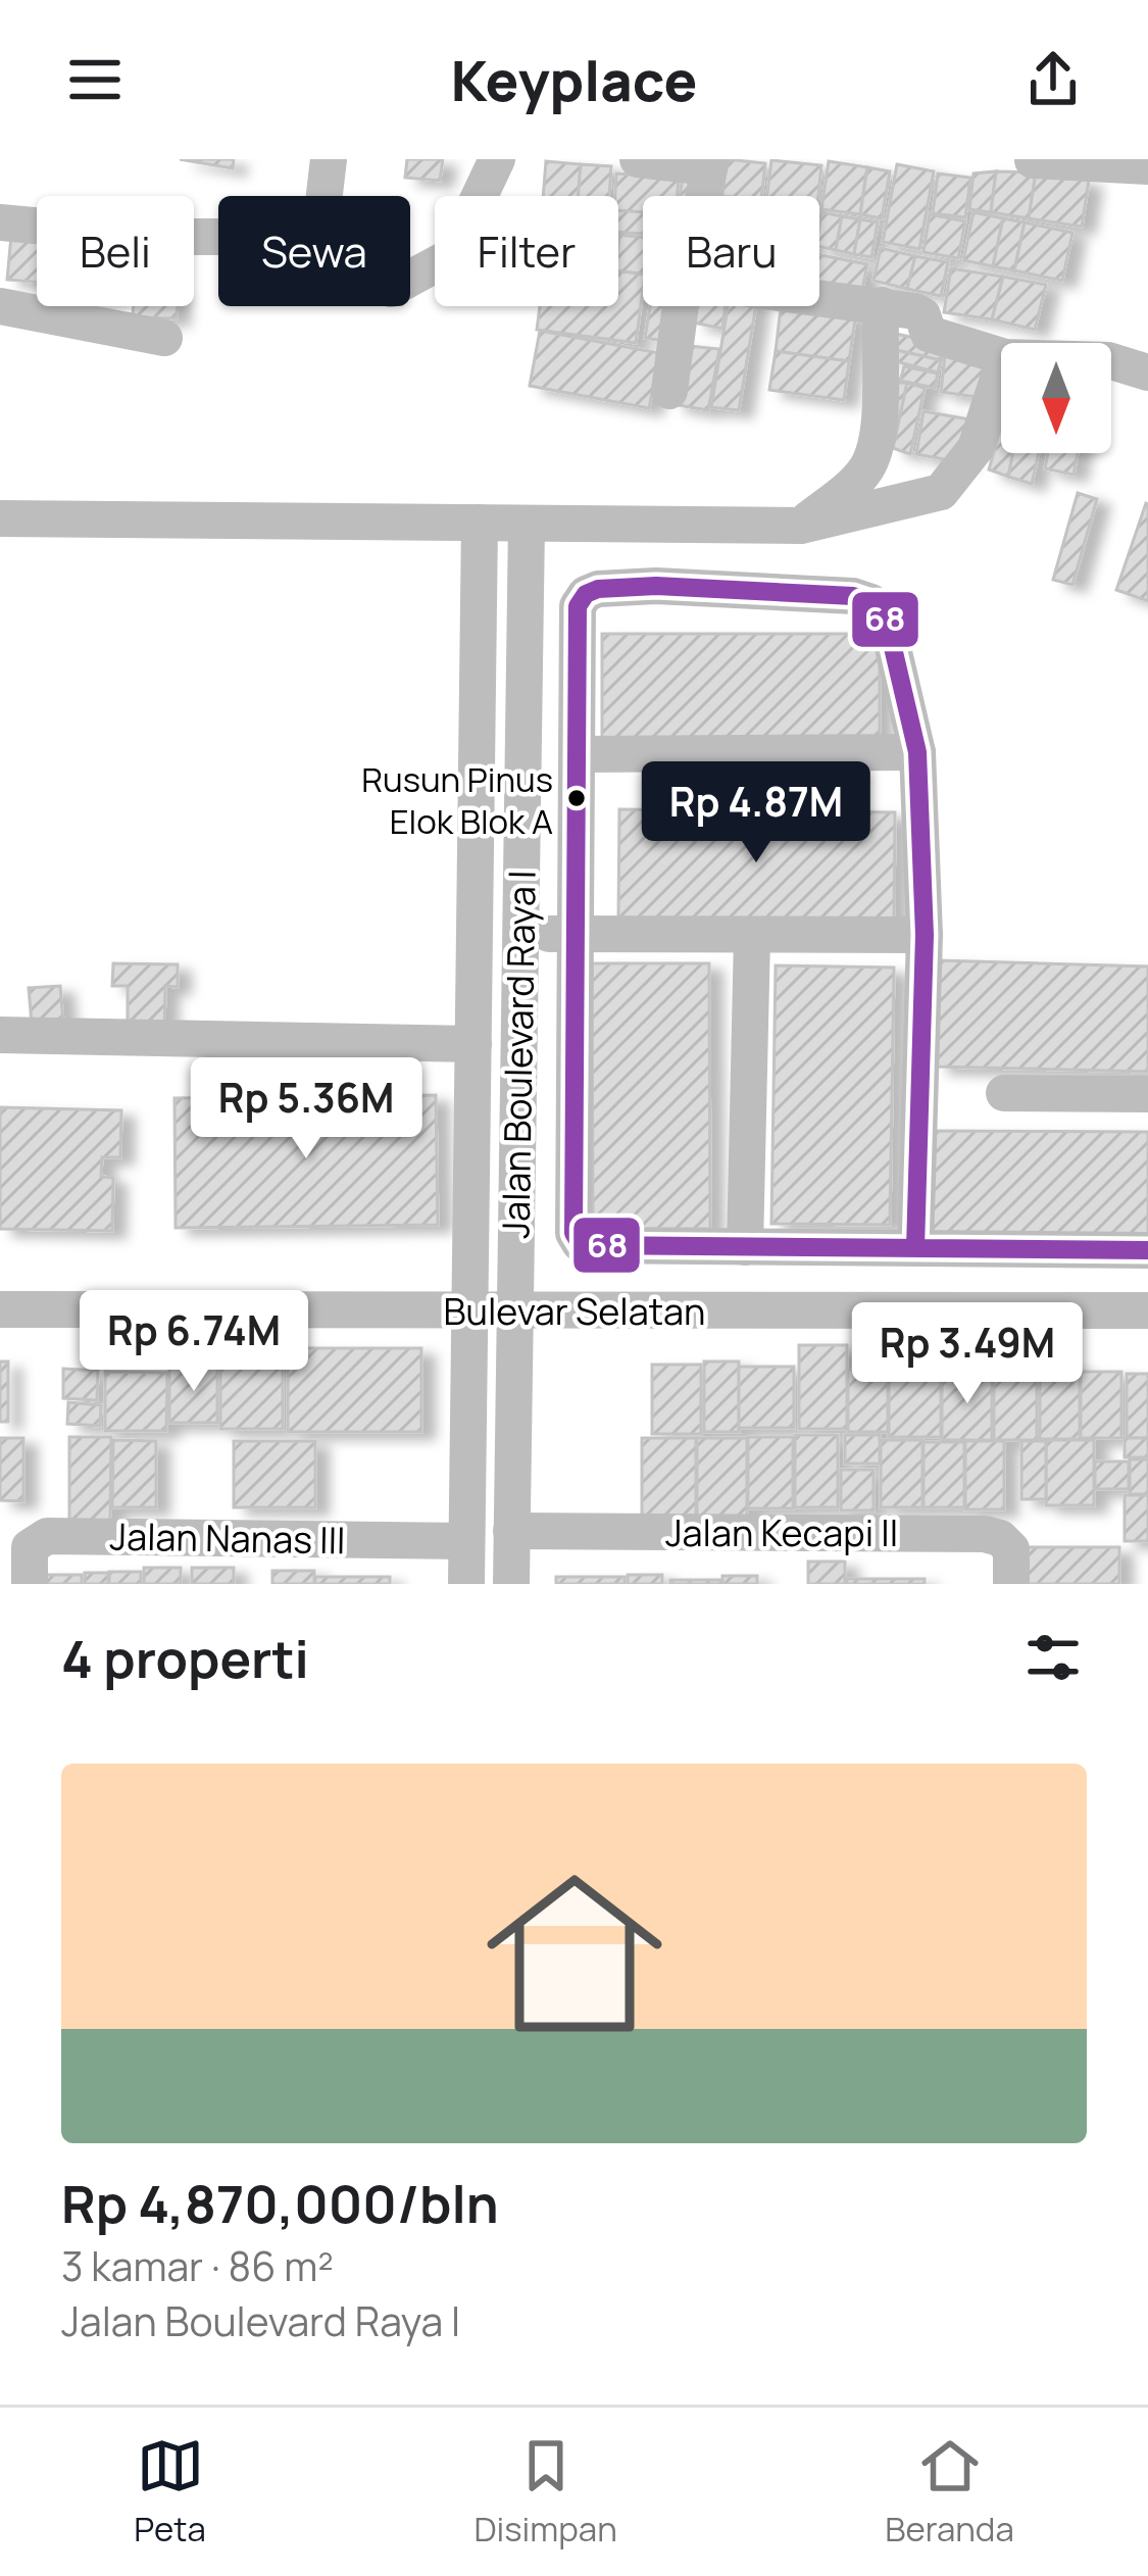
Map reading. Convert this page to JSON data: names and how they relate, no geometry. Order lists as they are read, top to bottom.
{
  "streets": {
    "street": [
      "Jalan Boulevard Raya I",
      "Bulevar Selatan",
      "Jalan Kecapi II",
      "Jalan Nanas III"
    ]
  },
  "crossings": [
    ["Jalan Boulevard Raya I", "Bulevar Selatan"],
    ["Jalan Boulevard Raya I", "Jalan Kecapi II"],
    ["Jalan Boulevard Raya I", "Jalan Nanas III"]
  ],
  "places": ["Rusun Pinus Elok Blok A"],
  "lines": ["transit line 68"],
  "north": "bottom",
  "page": {
    "header": "Keyplace",
    "chip": [
      "Beli",
      "Sewa",
      "Filter",
      "Baru"
    ],
    "price": [
      "Rp 4.87M",
      "Rp 5.36M",
      "Rp 6.74M",
      "Rp 3.49M"
    ],
    "heading": "4 properti",
    "list": [
      {
        "name": "Rp 4,870,000/bln",
        "note": "3 kamar · 86 m² · Jalan Boulevard Raya I"
      }
    ],
    "tabs": ["Peta", "Disimpan", "Beranda"]
  }
}
